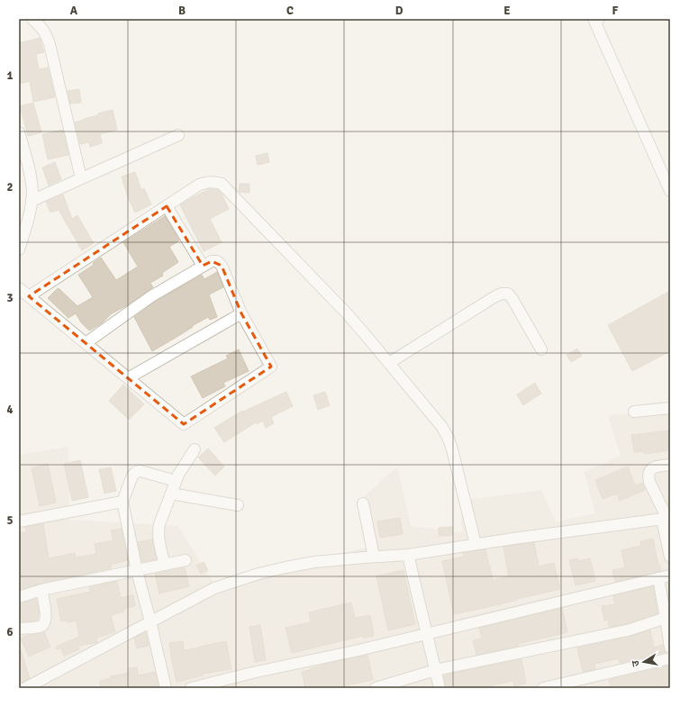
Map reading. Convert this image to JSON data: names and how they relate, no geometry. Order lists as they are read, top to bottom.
{
  "north": "left",
  "grid": {
    "columns": [
      "A",
      "B",
      "C",
      "D",
      "E",
      "F"
    ],
    "rows": [
      "1",
      "2",
      "3",
      "4",
      "5",
      "6"
    ]
  }
}
